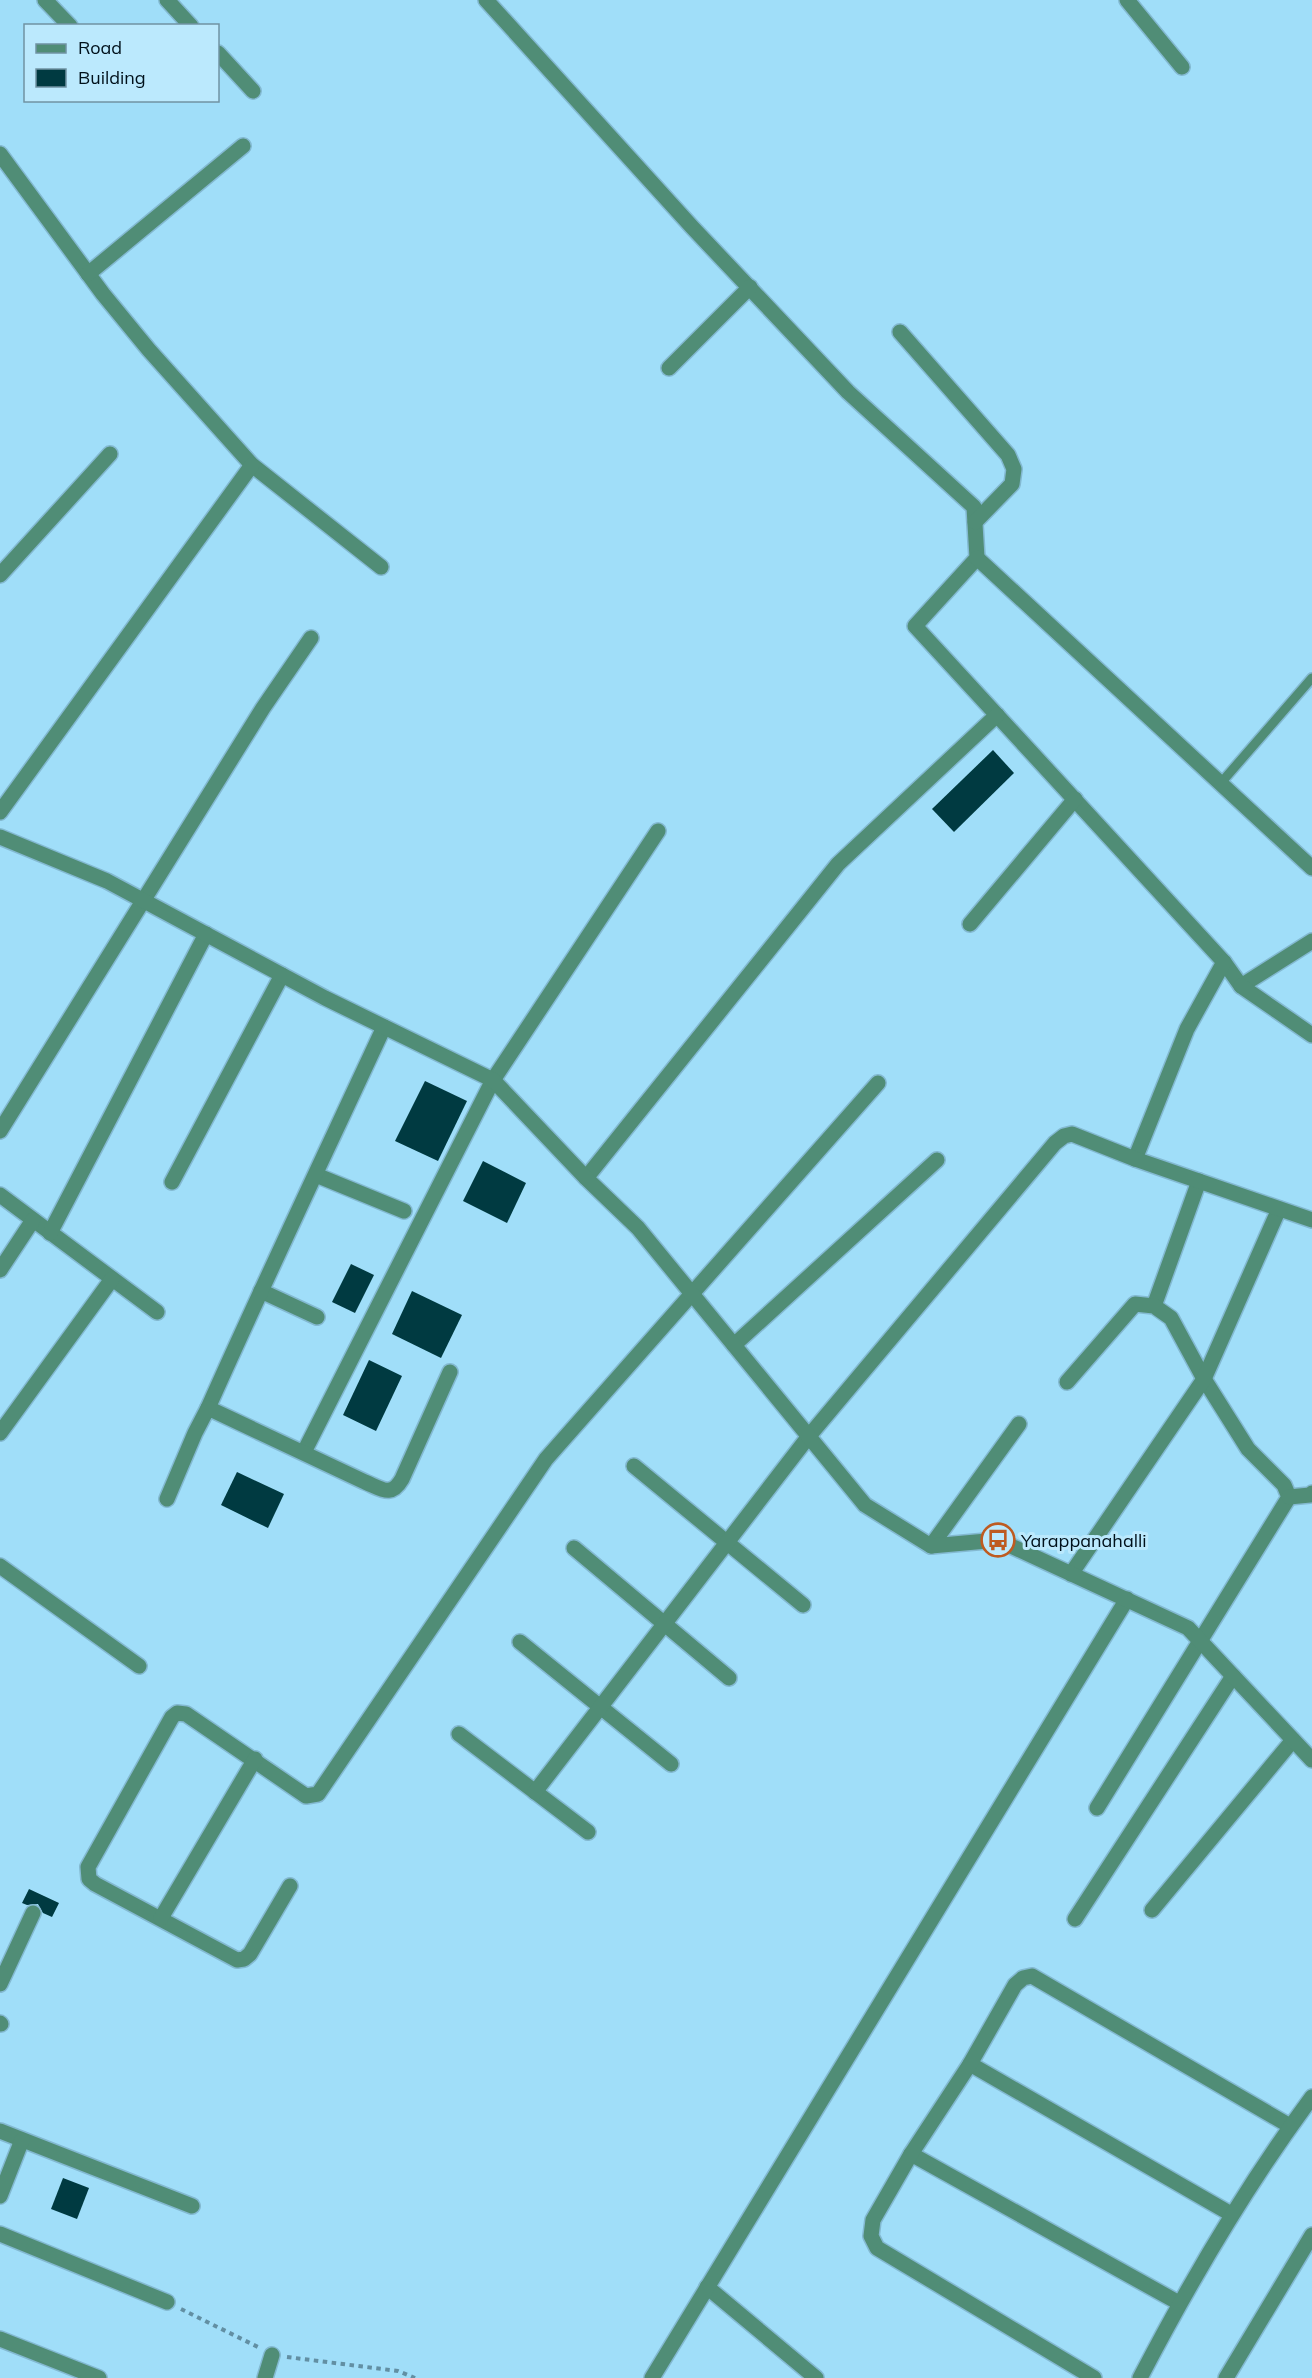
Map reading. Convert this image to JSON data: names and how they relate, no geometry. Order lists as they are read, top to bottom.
{
  "places": {
    "bus stop": ["Yarappanahalli"]
  },
  "legend": ["Road", "Building"]
}
